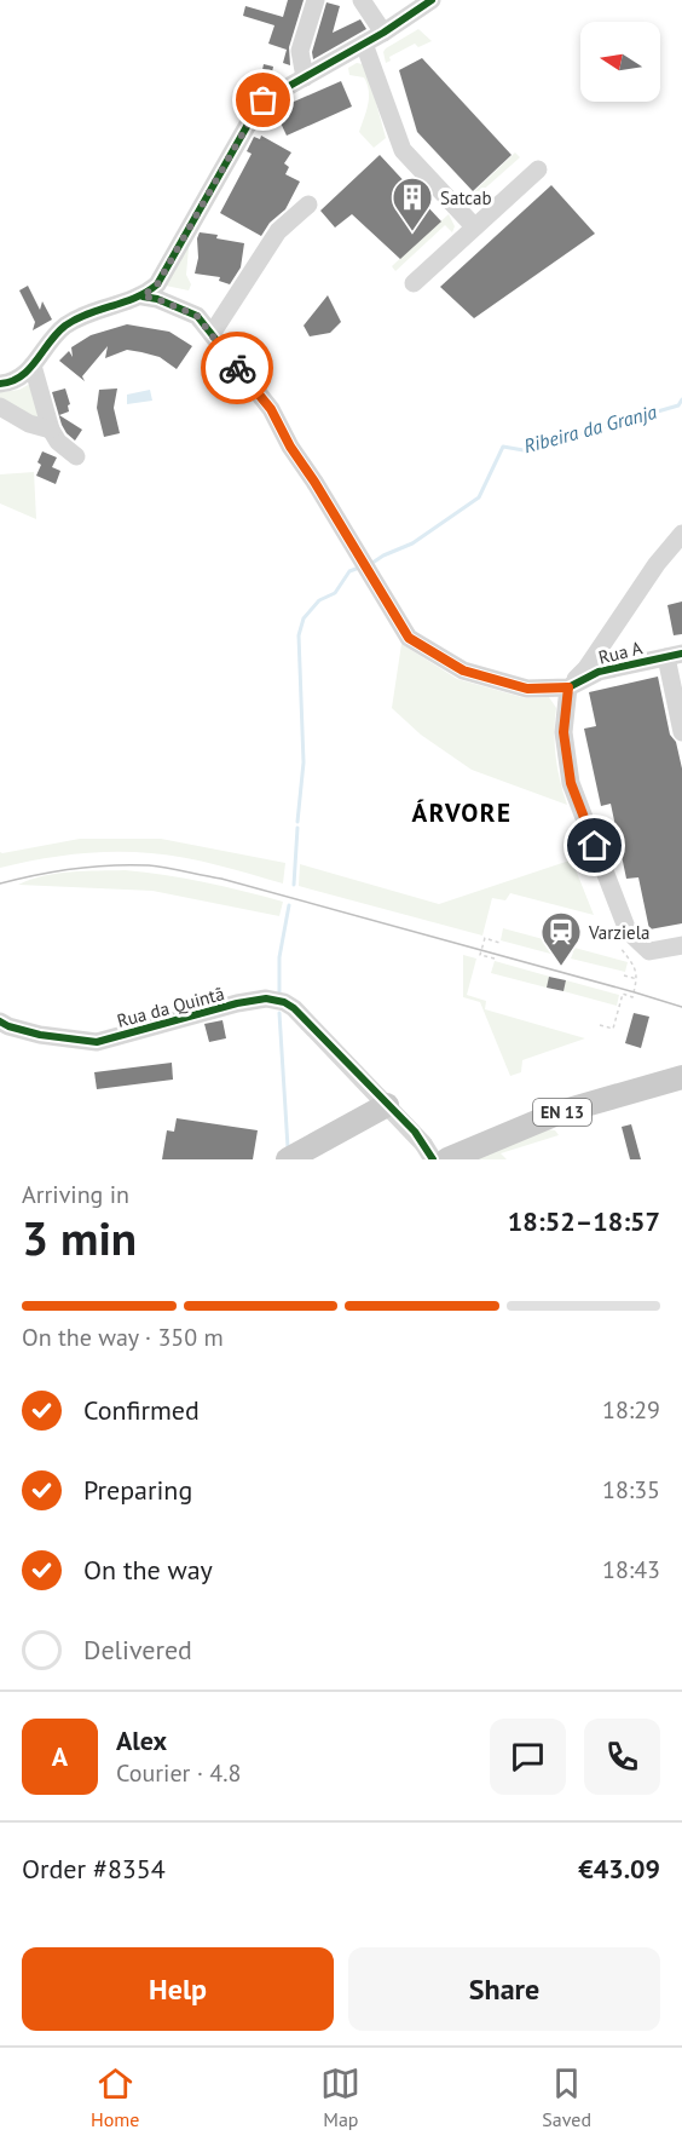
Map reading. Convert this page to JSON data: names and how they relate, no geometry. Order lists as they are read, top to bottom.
{
  "streets": {
    "main road": ["EN 13"],
    "street": ["Rua A", "Rua da Quintã"]
  },
  "districts": ["ÁRVORE"],
  "water": ["Ribeira da Granja"],
  "places": {
    "building": ["Satcab"],
    "station": ["Varziela"]
  },
  "north": "left",
  "page": {
    "heading": ["3 min", "Arriving in", "18:52–18:57"],
    "panel": [
      "Alex",
      "Courier · 4.8",
      "Order #8354",
      "€43.09"
    ],
    "bar": "On the way · 350 m",
    "list": [
      ["Confirmed", "18:29"],
      ["Preparing", "18:35"],
      ["On the way", "18:43"],
      "Delivered"
    ],
    "round": "A",
    "buttons": ["Help", "Share"],
    "tabs": ["Home", "Map", "Saved"]
  }
}
